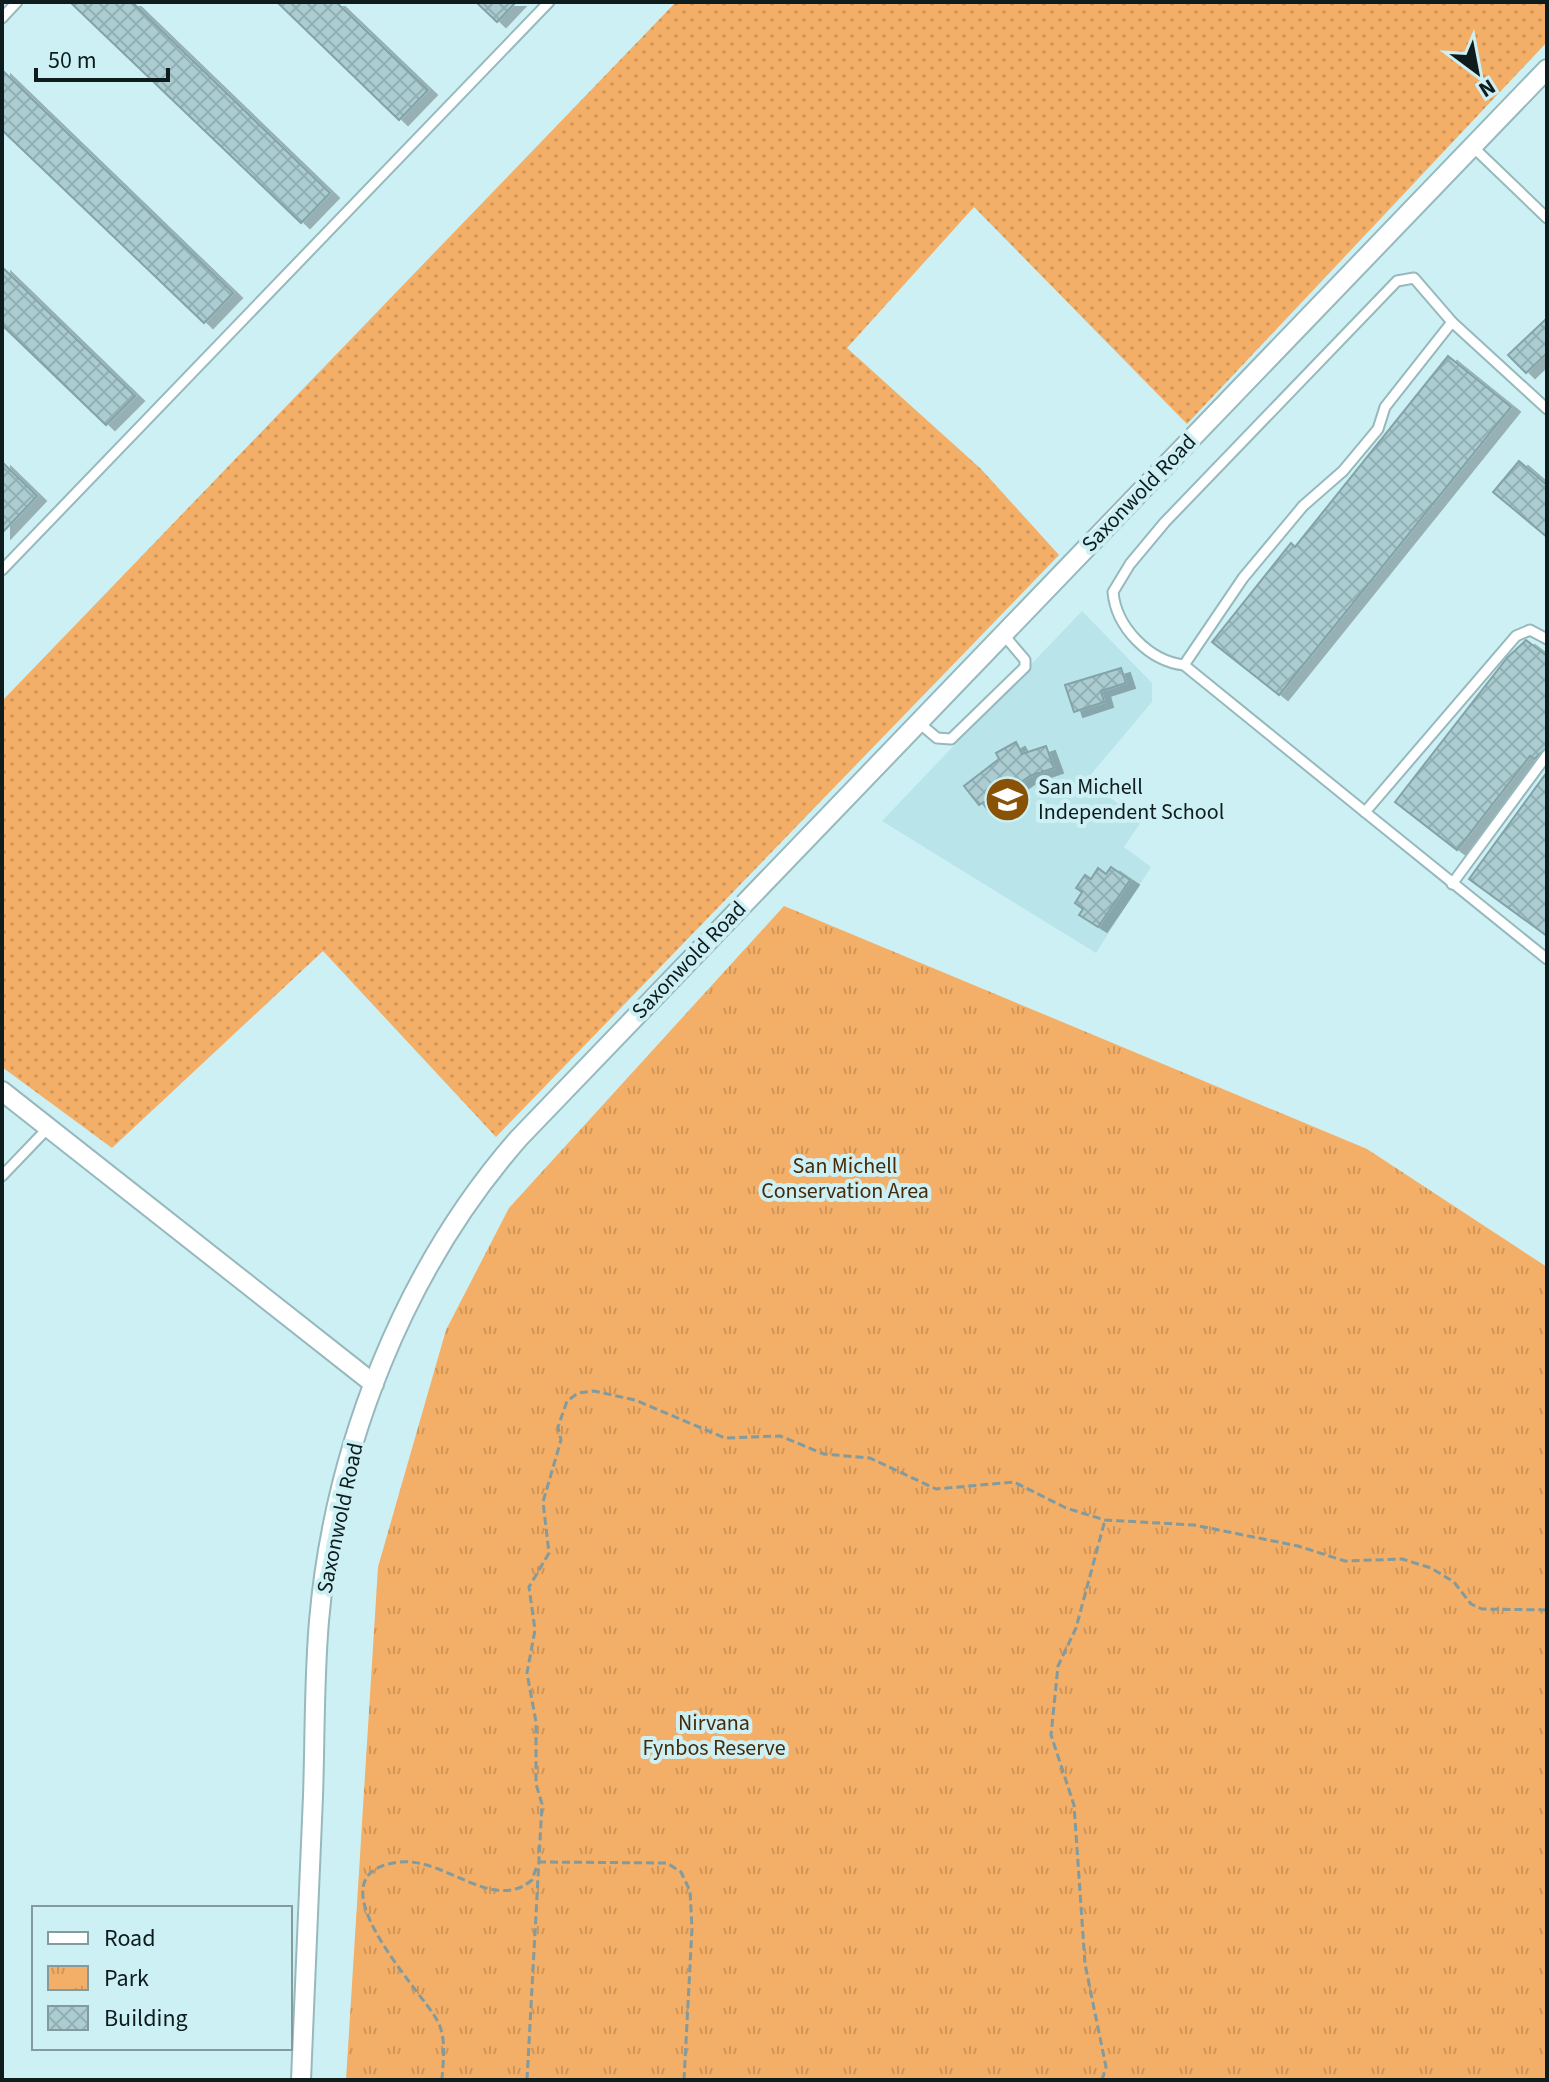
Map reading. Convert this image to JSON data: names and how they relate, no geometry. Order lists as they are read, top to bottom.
{
  "streets": {
    "street": ["Saxonwold Road"]
  },
  "parks": ["San Michell Conservation Area", "Nirvana Fynbos Reserve"],
  "places": {
    "school or university": ["San Michell Independent School"]
  },
  "legend": ["Road", "Park", "Building"],
  "scale_bar": "50 m",
  "north": "bottom right"
}
